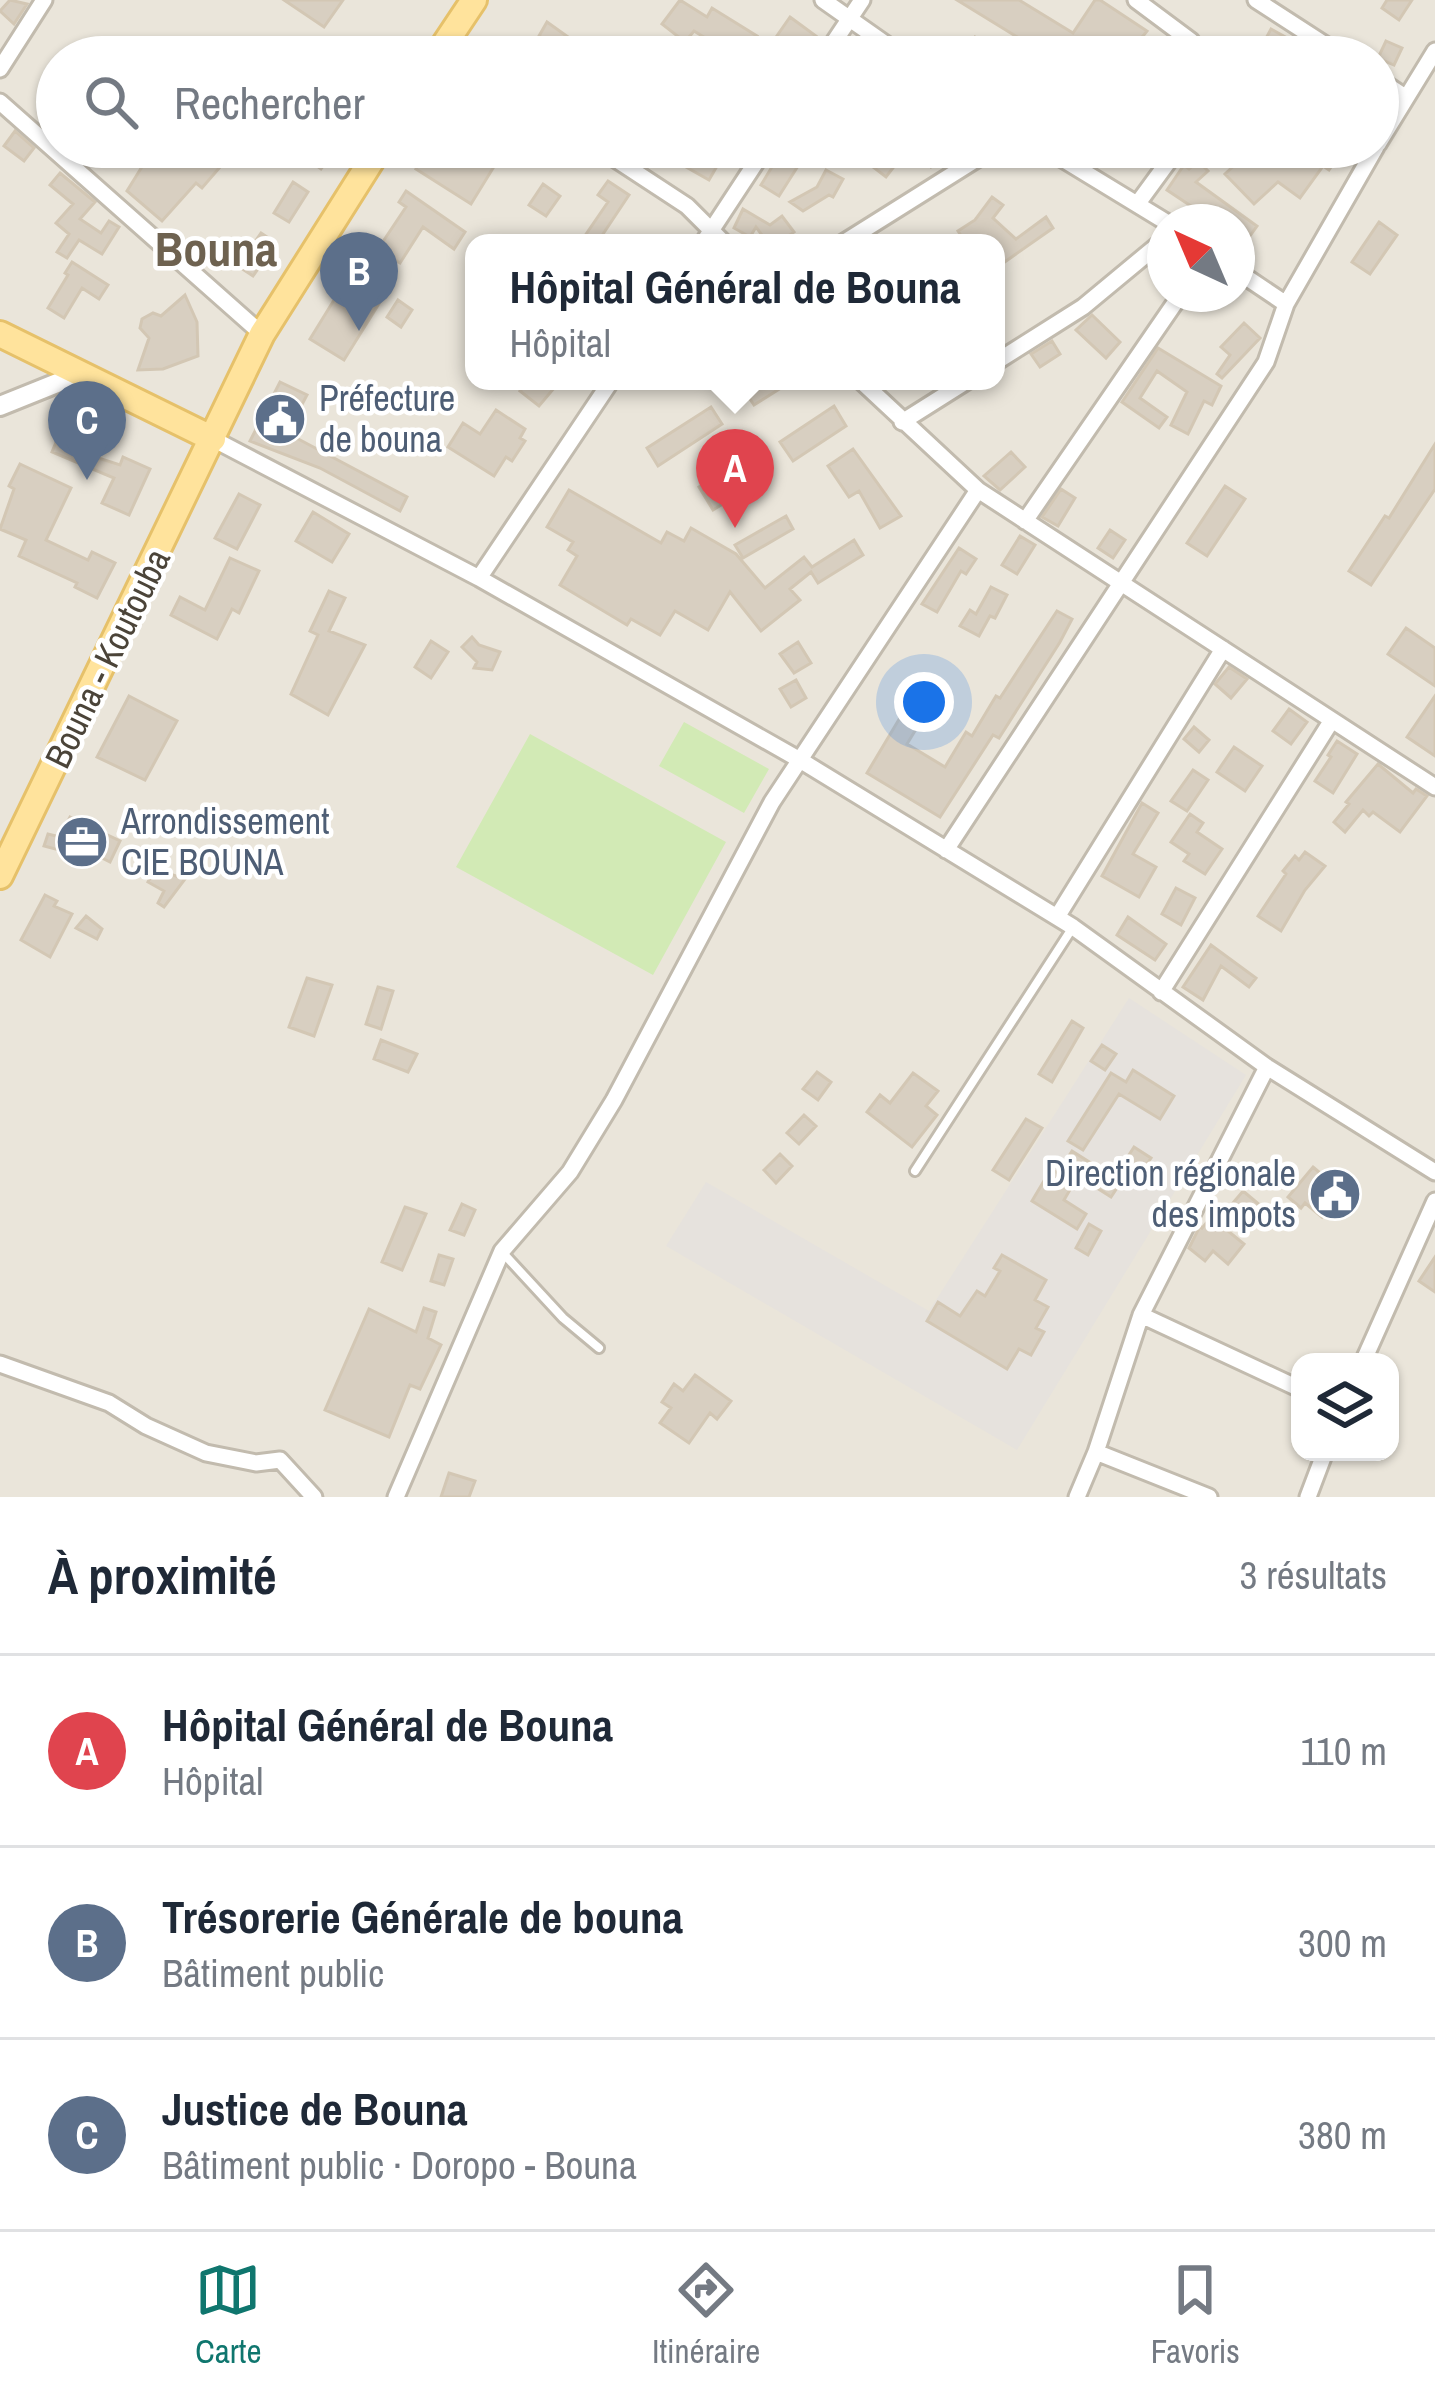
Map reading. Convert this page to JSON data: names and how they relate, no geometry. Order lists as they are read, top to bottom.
{
  "streets": {
    "main road": ["Bouna - Koutouba"]
  },
  "districts": ["Bouna"],
  "places": {
    "public building": ["Préfecture de bouna", "Direction régionale des impots"],
    "office": ["Arrondissement CIE BOUNA"]
  },
  "north": "top left",
  "page": {
    "search": "Rechercher",
    "pins": ["B", "C", "A"],
    "popup": ["Hôpital Général de Bouna", "Hôpital"],
    "heading": ["À proximité", "3 résultats"],
    "list": [
      {
        "mark": "A",
        "name": "Hôpital Général de Bouna",
        "note": "Hôpital",
        "value": "110 m"
      },
      {
        "mark": "B",
        "name": "Trésorerie Générale de bouna",
        "note": "Bâtiment public",
        "value": "300 m"
      },
      {
        "mark": "C",
        "name": "Justice de Bouna",
        "note": "Bâtiment public · Doropo - Bouna",
        "value": "380 m"
      }
    ],
    "nav": ["Carte", "Itinéraire", "Favoris"]
  }
}
